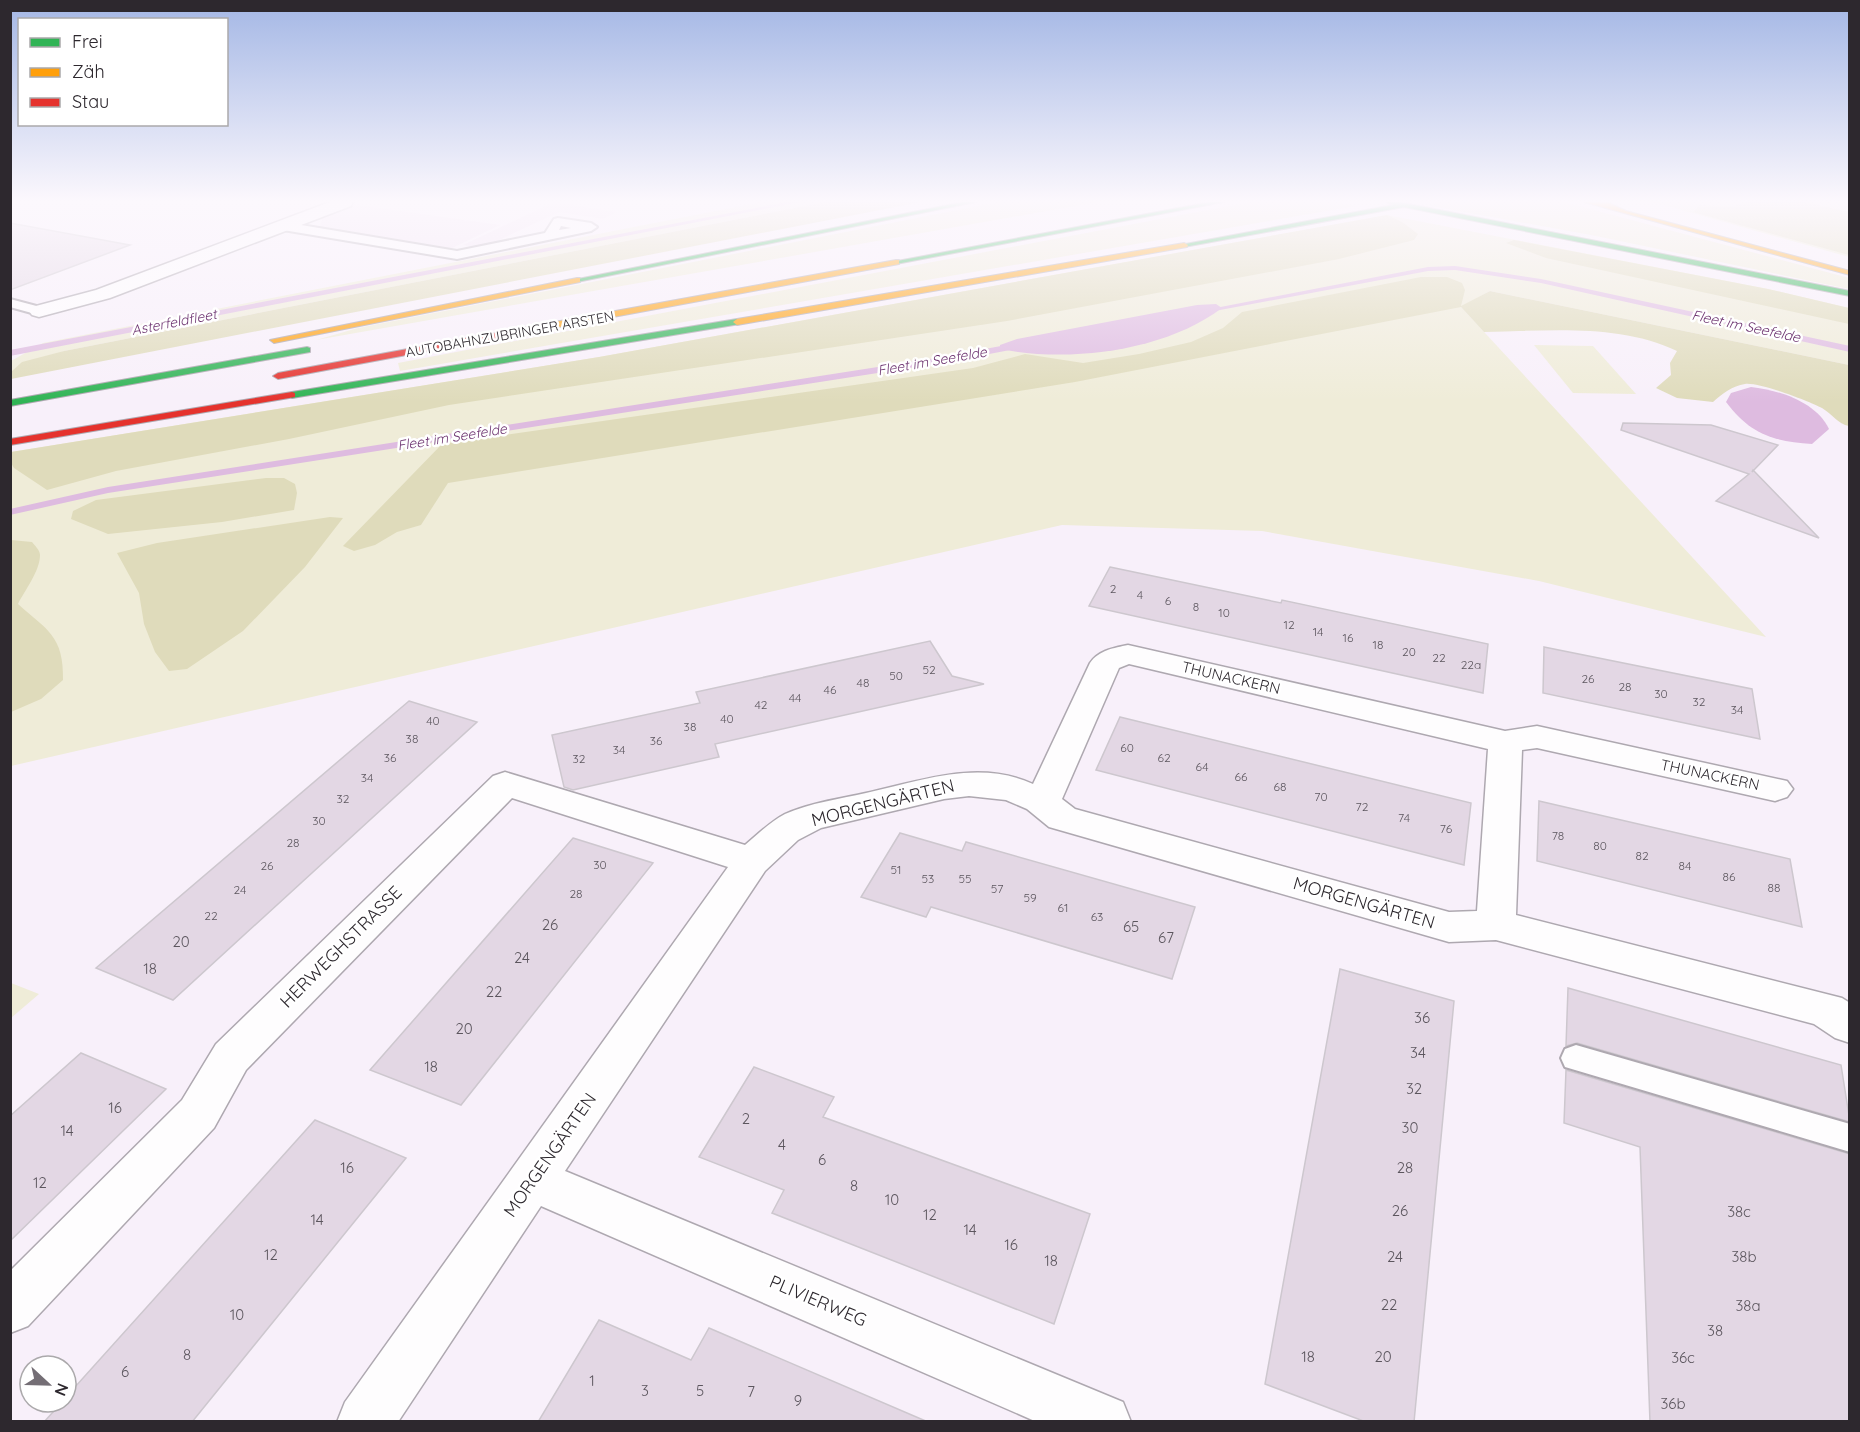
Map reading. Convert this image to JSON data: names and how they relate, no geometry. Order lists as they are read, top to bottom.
{
  "streets": {
    "main road": ["AUTOBAHNZUBRINGER ARSTEN"],
    "street": [
      "THUNACKERN",
      "MORGENGÄRTEN",
      "HERWEGHSTRASSE",
      "PLIVIERWEG"
    ]
  },
  "crossings": [
    ["THUNACKERN", "MORGENGÄRTEN"],
    ["MORGENGÄRTEN", "HERWEGHSTRASSE"],
    ["MORGENGÄRTEN", "PLIVIERWEG"]
  ],
  "water": ["Asterfeldfleet", "Fleet im Seefelde"],
  "house_numbers": [
    "2",
    "4",
    "6",
    "8",
    "10",
    "12",
    "14",
    "16",
    "18",
    "20",
    "22",
    "22a",
    "52",
    "50",
    "26",
    "48",
    "28",
    "46",
    "30",
    "44",
    "32",
    "42",
    "34",
    "40",
    "40",
    "38",
    "38",
    "36",
    "60",
    "34",
    "36",
    "62",
    "32",
    "64",
    "66",
    "34",
    "68",
    "70",
    "32",
    "72",
    "74",
    "30",
    "76",
    "78",
    "28",
    "80",
    "82",
    "30",
    "26",
    "84",
    "51",
    "86",
    "53",
    "55",
    "88",
    "57",
    "24",
    "28",
    "59",
    "61",
    "22",
    "63",
    "26",
    "65",
    "67",
    "20",
    "24",
    "18",
    "22",
    "36",
    "20",
    "34",
    "18",
    "32",
    "16",
    "2",
    "30",
    "14",
    "4",
    "6",
    "16",
    "28",
    "12",
    "8",
    "10",
    "26",
    "38c",
    "12",
    "14",
    "14",
    "16",
    "12",
    "24",
    "38b",
    "18",
    "22",
    "38a",
    "10",
    "38",
    "8",
    "18",
    "20",
    "36c",
    "6",
    "1",
    "3",
    "5",
    "7",
    "9",
    "36b"
  ],
  "legend": ["Frei", "Zäh", "Stau"],
  "north": "right"
}
